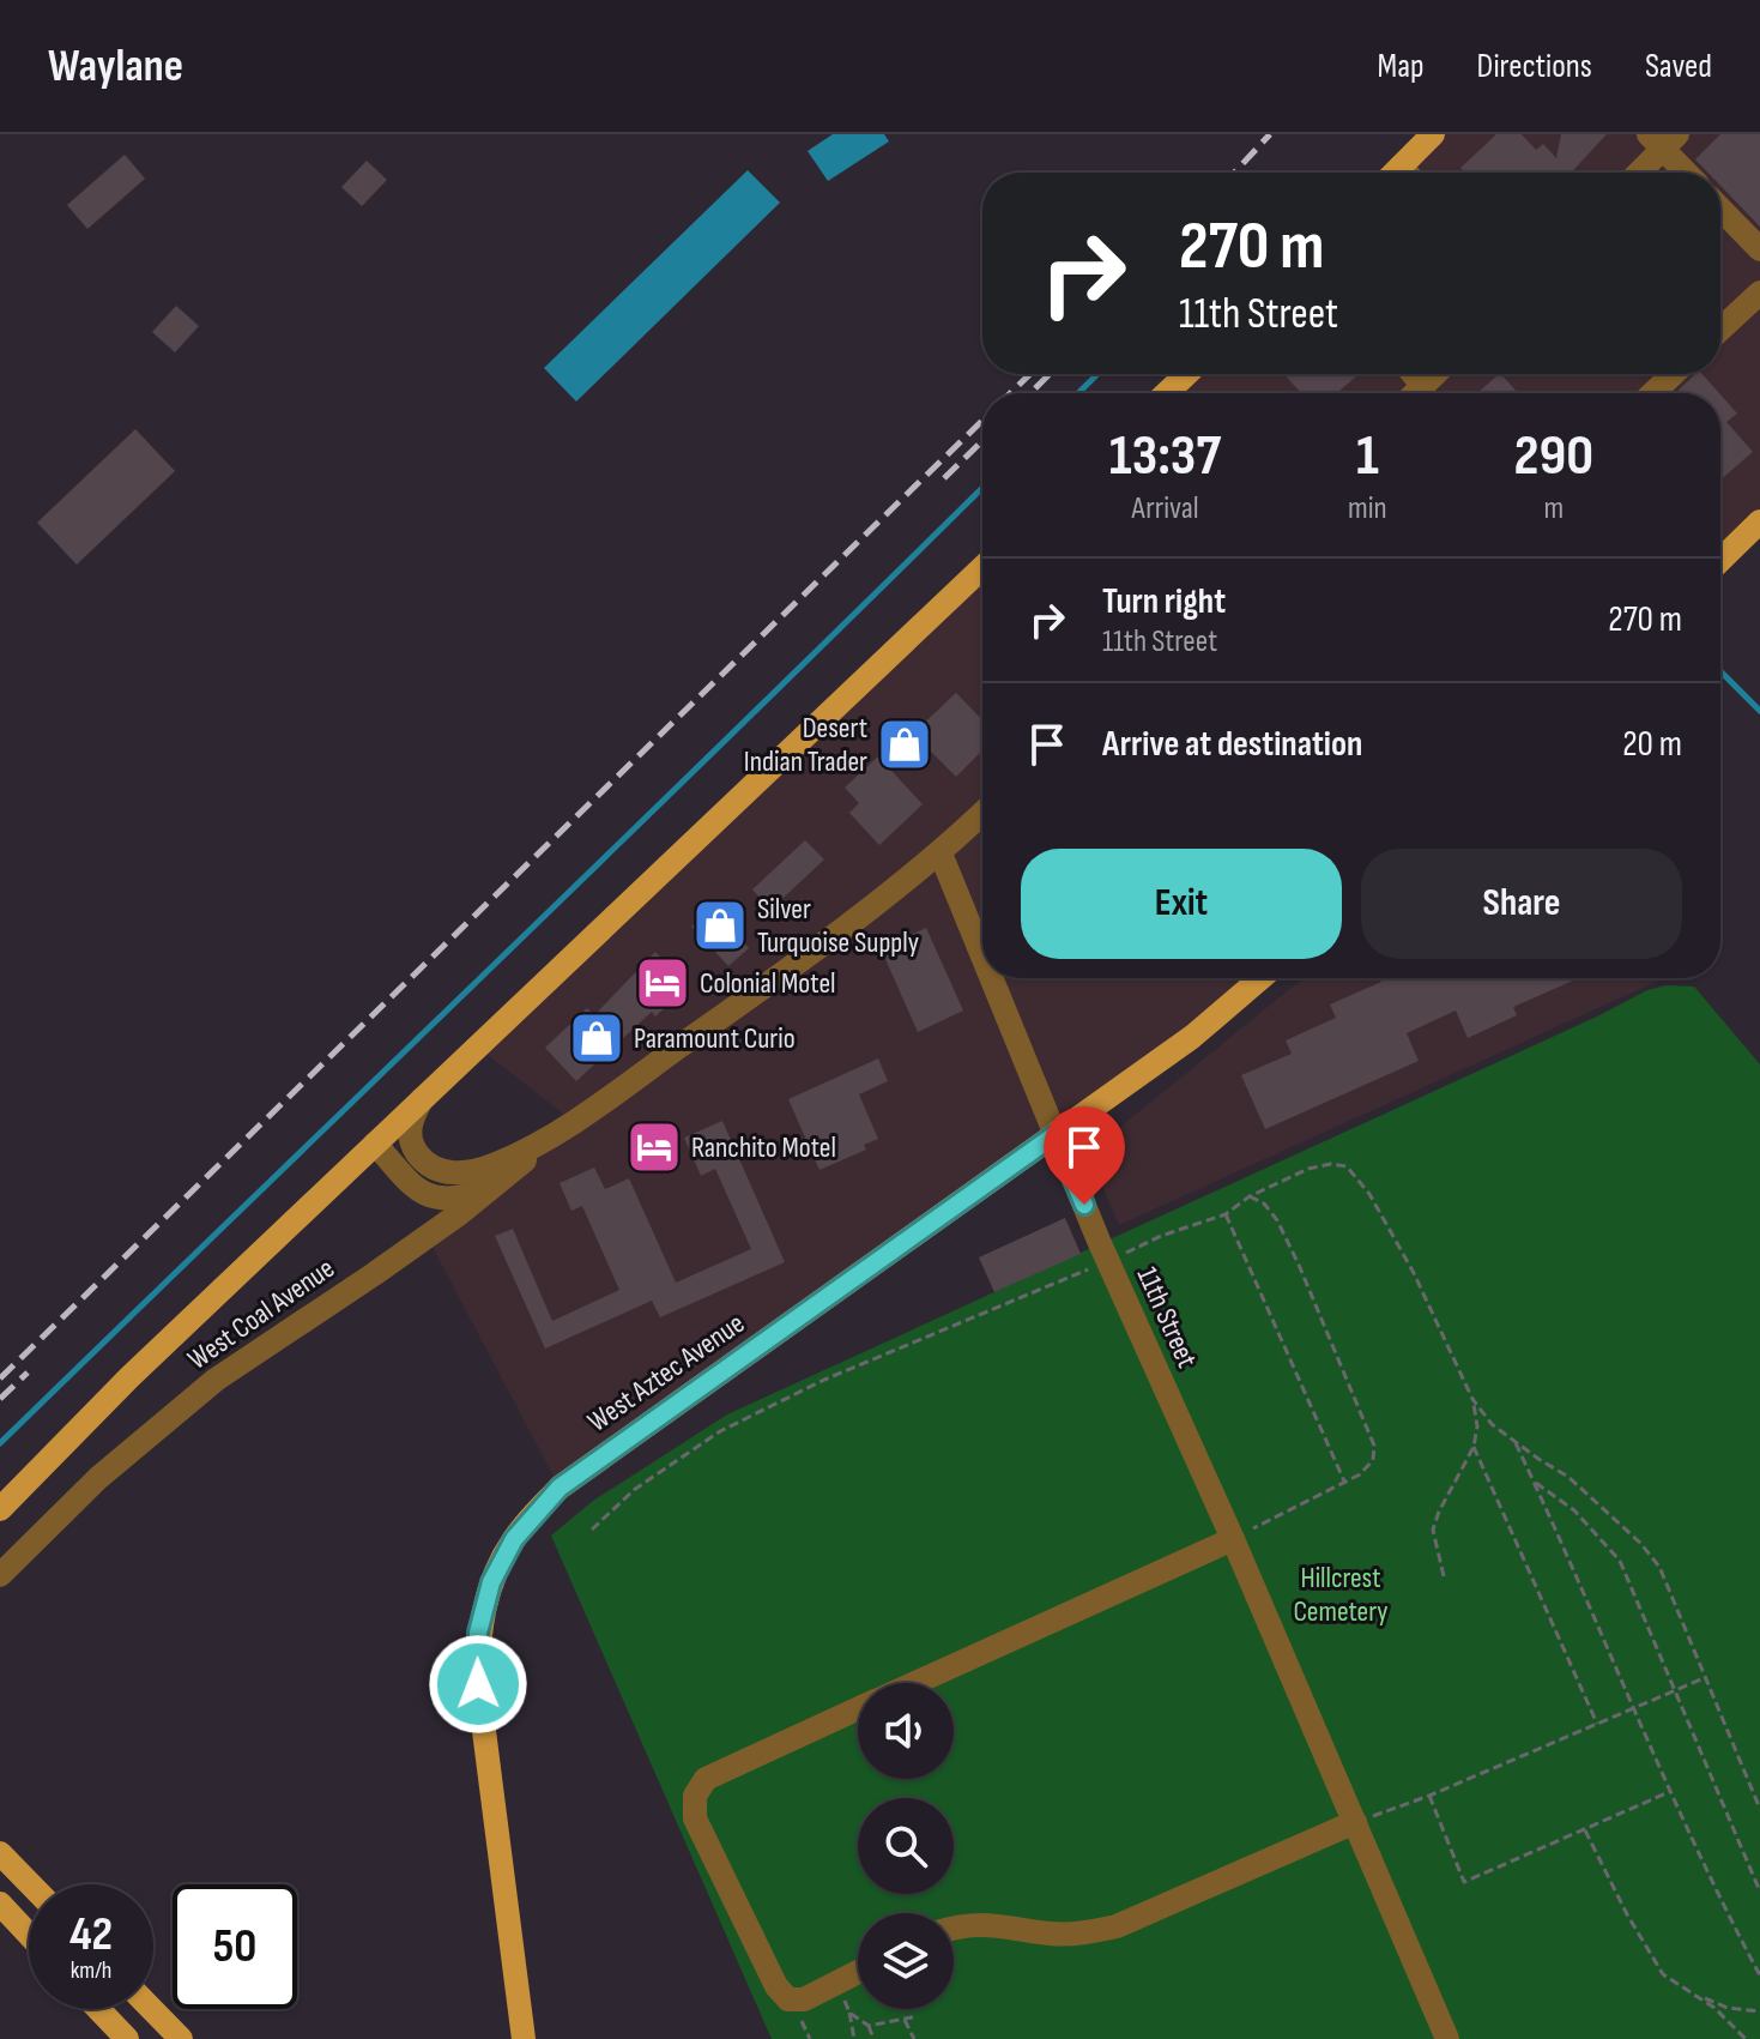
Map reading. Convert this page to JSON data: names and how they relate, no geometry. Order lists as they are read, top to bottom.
{
  "streets": {
    "main road": ["West Aztec Avenue"],
    "street": ["West Coal Avenue", "11th Street"]
  },
  "crossings": [
    ["11th Street", "West Aztec Avenue"]
  ],
  "parks": ["Hillcrest Cemetery"],
  "places": {
    "shop": ["Desert Indian Trader", "Silver Turquoise Supply", "Paramount Curio"],
    "hotel": ["Colonial Motel", "Ranchito Motel"]
  },
  "page": {
    "header": "Waylane",
    "nav": ["Map", "Directions", "Saved"],
    "turn": ["270 m", "11th Street"],
    "eta": [
      "13:37",
      "Arrival",
      "1",
      "min",
      "290",
      "m"
    ],
    "list": [
      {
        "name": "Turn right",
        "note": "11th Street",
        "value": "270 m"
      },
      {
        "name": "Arrive at destination",
        "value": "20 m"
      }
    ],
    "buttons": ["Exit", "Share"],
    "speed": "42 km/h",
    "limit": "50"
  }
}
